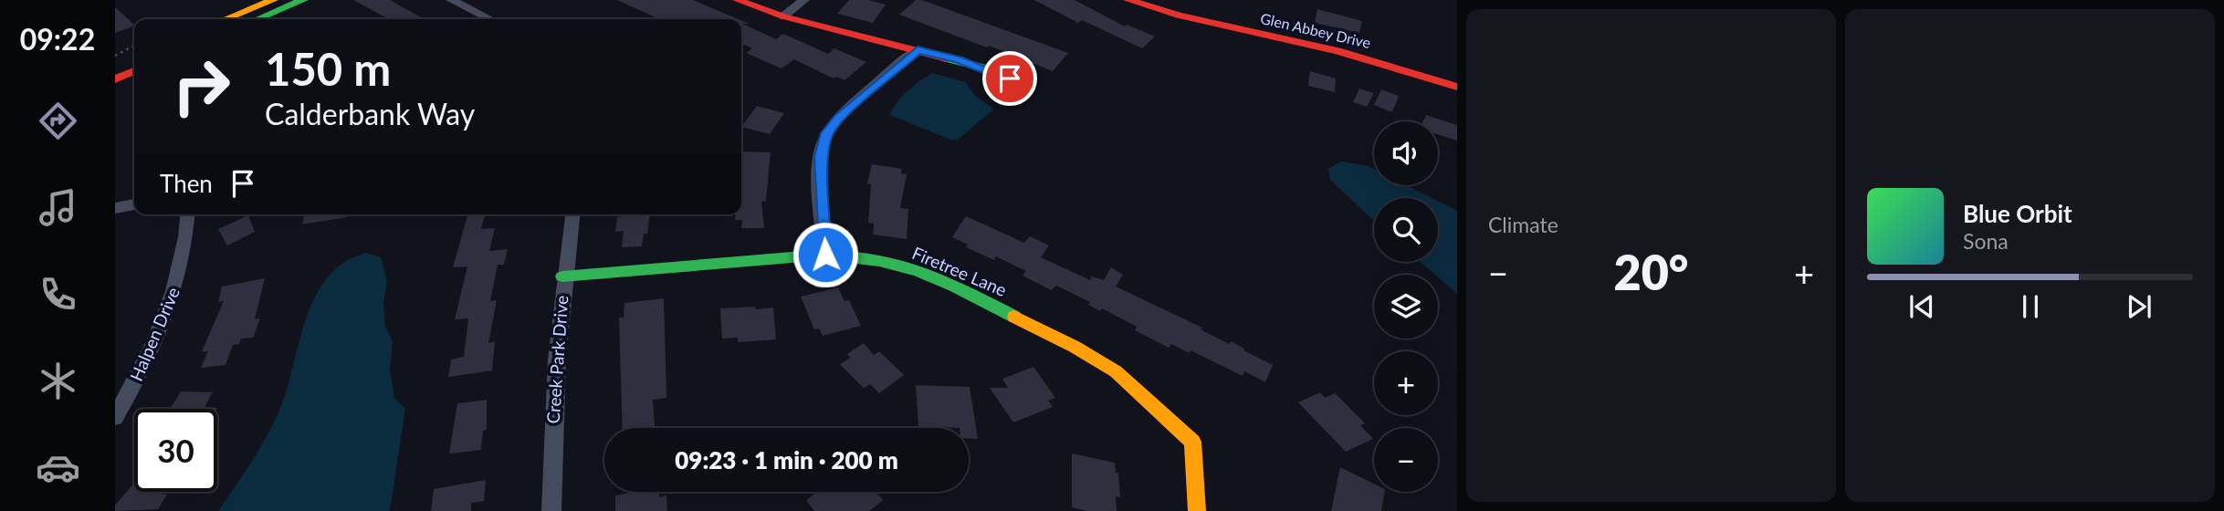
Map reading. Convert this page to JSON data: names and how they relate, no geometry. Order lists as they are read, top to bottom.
{
  "streets": {
    "street": [
      "Glen Abbey Drive",
      "Firetree Lane",
      "Halpen Drive",
      "Creek Park Drive"
    ]
  },
  "crossings": [
    ["Firetree Lane", "Creek Park Drive"]
  ],
  "page": {
    "tabs": "09:22",
    "tile": "Climate",
    "turn": ["150 m", "Calderbank Way"],
    "map_buttons": ["+", "−"],
    "then": "Then",
    "song": ["Blue Orbit", "Sona"],
    "heat": ["−", "20°", "+"],
    "limit": "30",
    "trip": "09:23 · 1 min · 200 m"
  }
}
